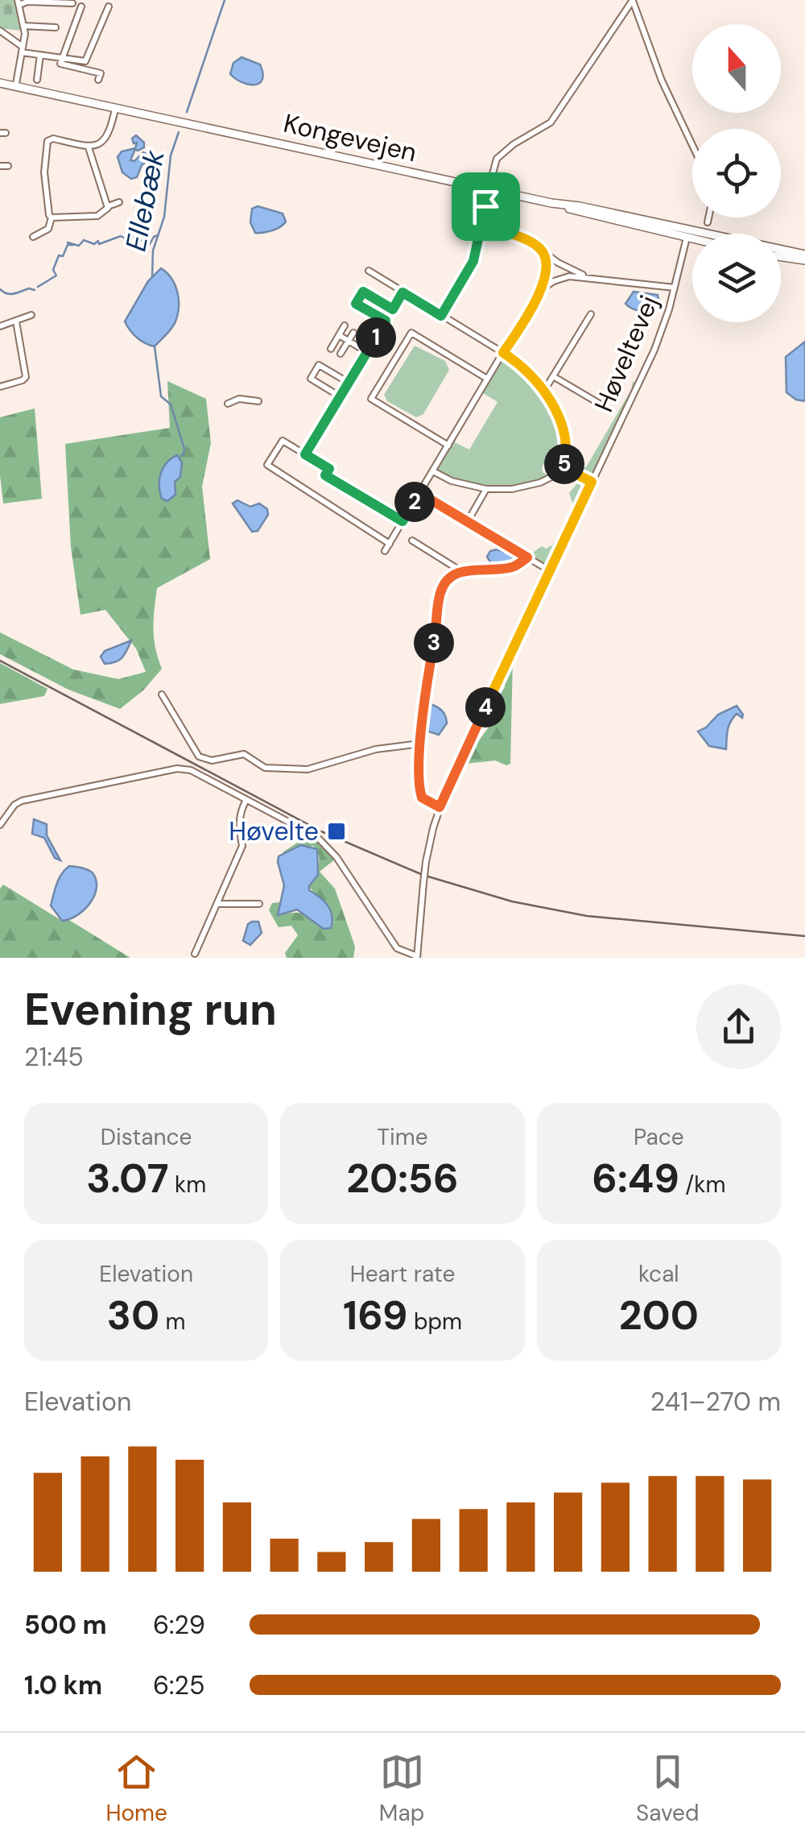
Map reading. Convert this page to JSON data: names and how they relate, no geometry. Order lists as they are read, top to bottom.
{
  "streets": {
    "main road": ["Kongevejen"],
    "street": ["Høveltevej"]
  },
  "crossings": [
    ["Kongevejen", "Høveltevej"]
  ],
  "water": ["Ellebæk"],
  "places": {
    "transit": ["Høvelte"]
  },
  "north": "top",
  "page": {
    "pins": [
      "1",
      "5",
      "2",
      "3",
      "4"
    ],
    "heading": ["Evening run", "21:45"],
    "stats": [
      ["Distance", "3.07 km"],
      ["Time", "20:56"],
      ["Pace", "6:49 /km"],
      ["Elevation", "30 m"],
      ["Heart rate", "169 bpm"],
      ["kcal", "200"]
    ],
    "chart": ["Elevation", "241–270 m"],
    "list": [
      {
        "name": "500 m",
        "note": "6:29"
      },
      {
        "name": "1.0 km",
        "note": "6:25"
      }
    ],
    "tabs": ["Home", "Map", "Saved"]
  }
}
